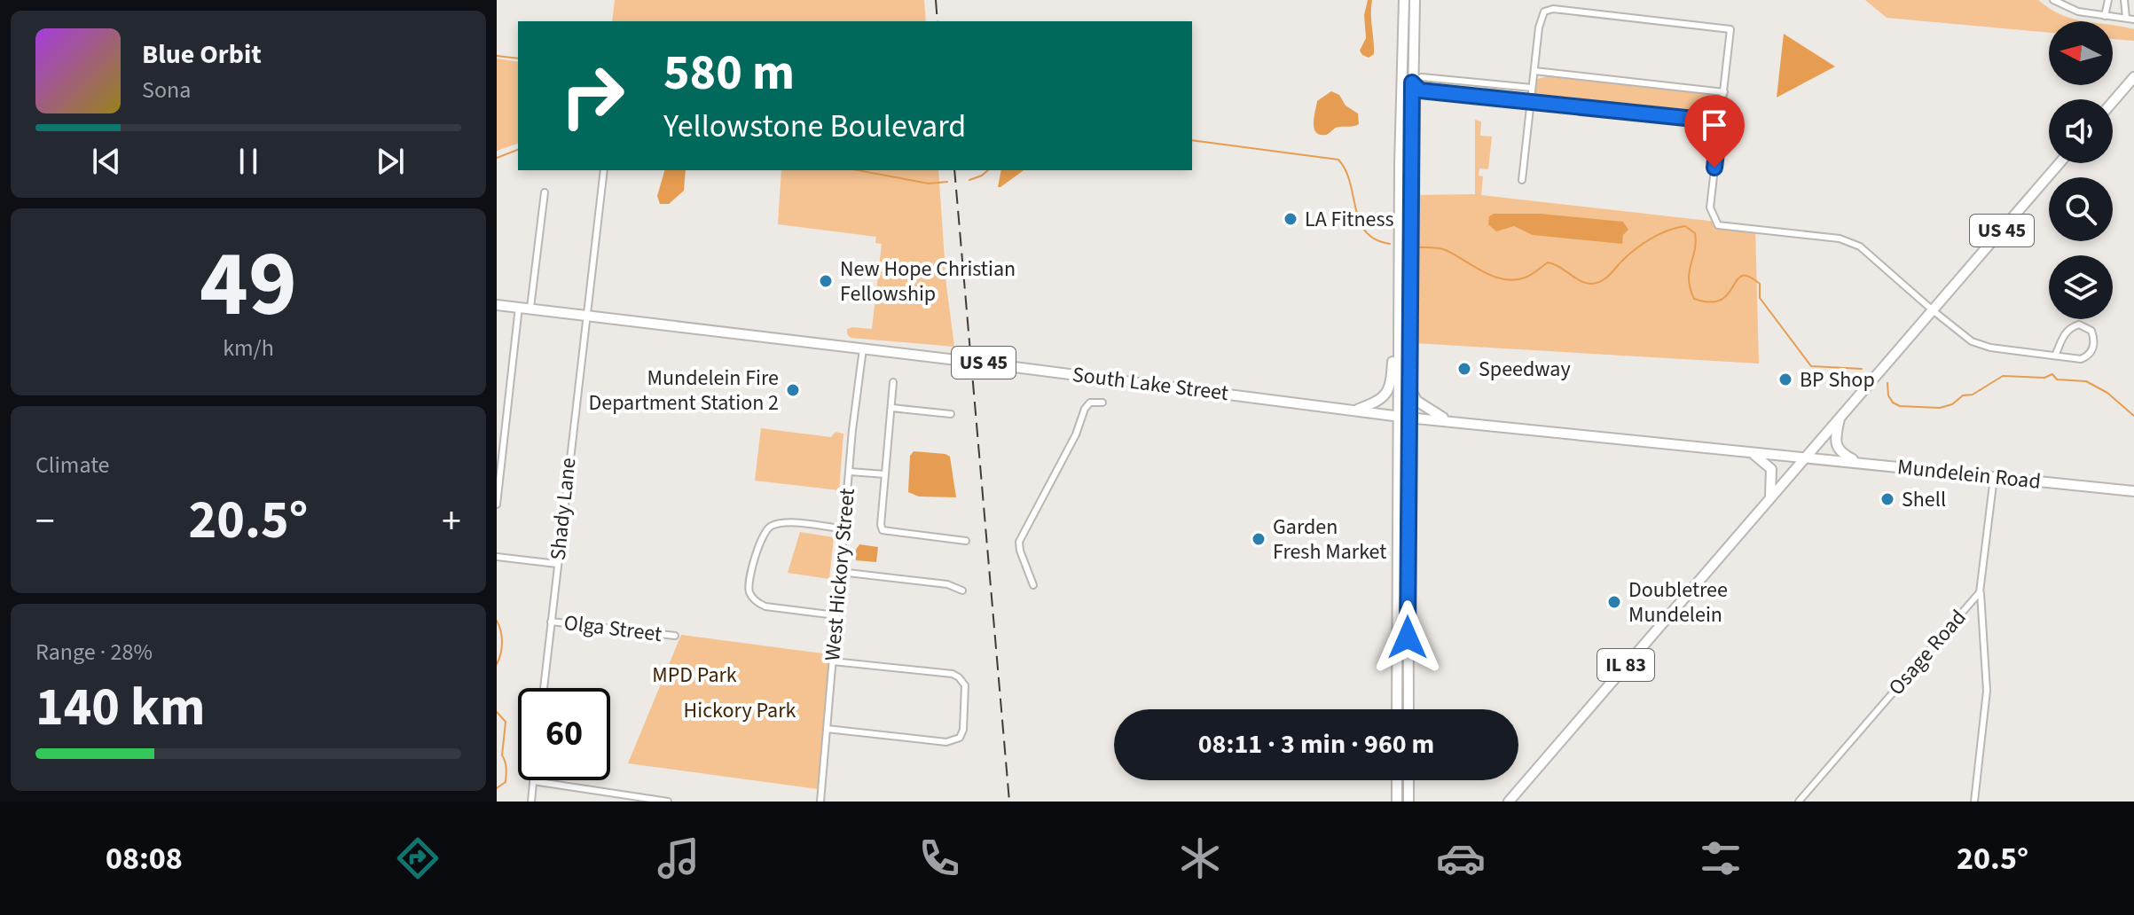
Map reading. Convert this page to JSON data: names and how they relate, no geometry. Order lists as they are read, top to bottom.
{
  "streets": {
    "main road": [
      "US 45",
      "South Lake Street",
      "Mundelein Road",
      "IL 83"
    ],
    "street": [
      "Shady Lane",
      "West Hickory Street",
      "Olga Street",
      "Osage Road"
    ]
  },
  "crossings": [
    ["US 45", "South Lake Street"],
    ["US 45", "Mundelein Road"],
    ["US 45", "IL 83"],
    ["South Lake Street", "Mundelein Road"],
    ["South Lake Street", "Shady Lane"],
    ["South Lake Street", "West Hickory Street"],
    ["South Lake Street", "IL 83"],
    ["Mundelein Road", "Osage Road"],
    ["Mundelein Road", "IL 83"],
    ["Shady Lane", "Olga Street"]
  ],
  "parks": ["MPD Park", "Hickory Park"],
  "places": [
    "LA Fitness",
    "New Hope Christian Fellowship",
    "Speedway",
    "BP Shop",
    "Mundelein Fire Department Station 2",
    "Shell",
    "Garden Fresh Market",
    "Doubletree Mundelein"
  ],
  "north": "left",
  "page": {
    "turn": ["580 m", "Yellowstone Boulevard"],
    "song": ["Blue Orbit", "Sona"],
    "tile": [
      ["49", "km/h"],
      "Climate",
      ["Range · 28%", "140 km"]
    ],
    "heat": ["−", "20.5°", "+"],
    "limit": "60",
    "trip": "08:11 · 3 min · 960 m",
    "tabs": ["08:08", "20.5°"]
  }
}
